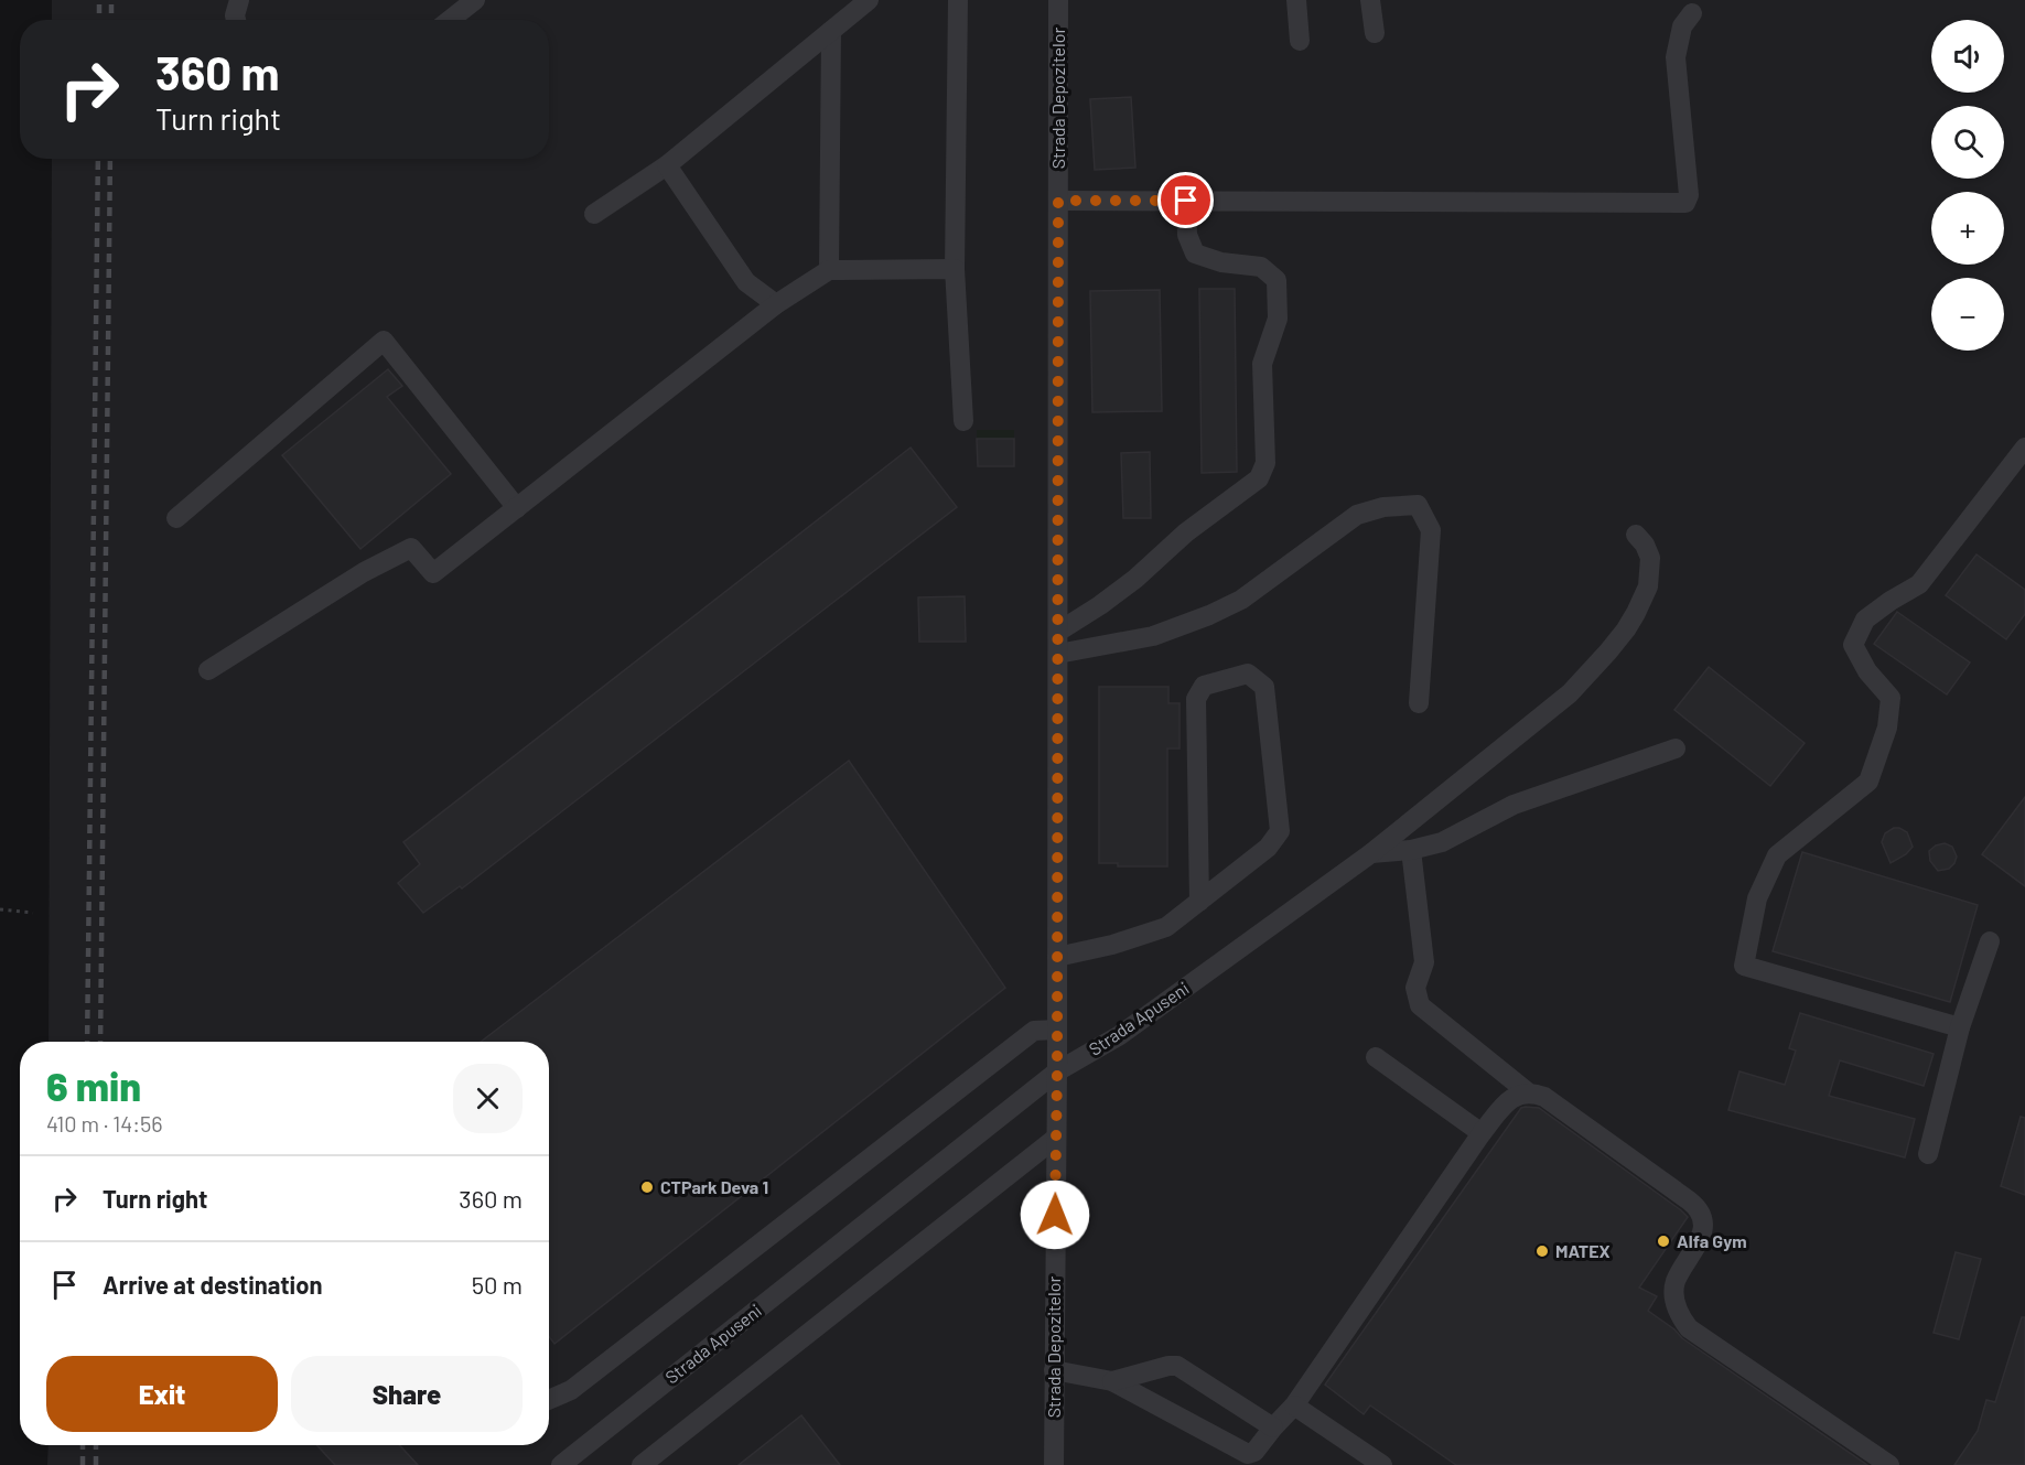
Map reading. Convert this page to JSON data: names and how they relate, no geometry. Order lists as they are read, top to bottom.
{
  "streets": {
    "street": ["Strada Depozitelor", "Strada Apuseni"]
  },
  "crossings": [
    ["Strada Depozitelor", "Strada Apuseni"]
  ],
  "places": ["CTPark Deva 1", "Alfa Gym", "MATEX"],
  "page": {
    "map_buttons": ["+", "−"],
    "turn": ["360 m", "Turn right"],
    "heading": ["6 min", "410 m · 14:56"],
    "list": [
      {
        "name": "Turn right",
        "value": "360 m"
      },
      {
        "name": "Arrive at destination",
        "value": "50 m"
      }
    ],
    "buttons": ["Exit", "Share"]
  }
}
